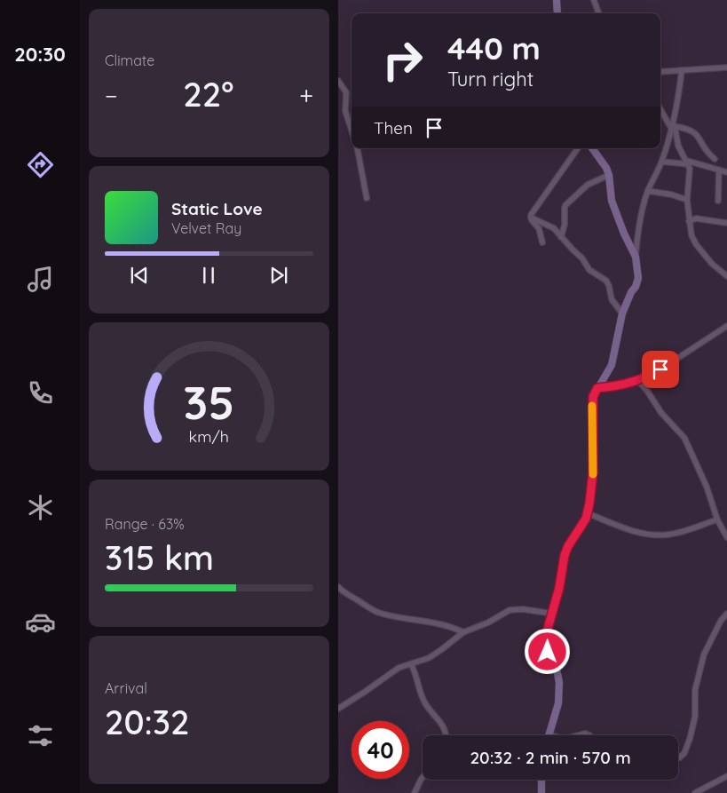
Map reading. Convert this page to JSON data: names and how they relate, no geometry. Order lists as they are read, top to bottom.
{
  "page": {
    "tabs": "20:30",
    "tile": [
      "Climate",
      ["Range · 63%", "315 km"],
      ["Arrival", "20:32"]
    ],
    "turn": ["440 m", "Turn right"],
    "heat": ["−", "22°", "+"],
    "then": "Then",
    "song": ["Static Love", "Velvet Ray"],
    "limit": "40",
    "trip": "20:32 · 2 min · 570 m",
    "gauge": ["35", "km/h"]
  }
}
